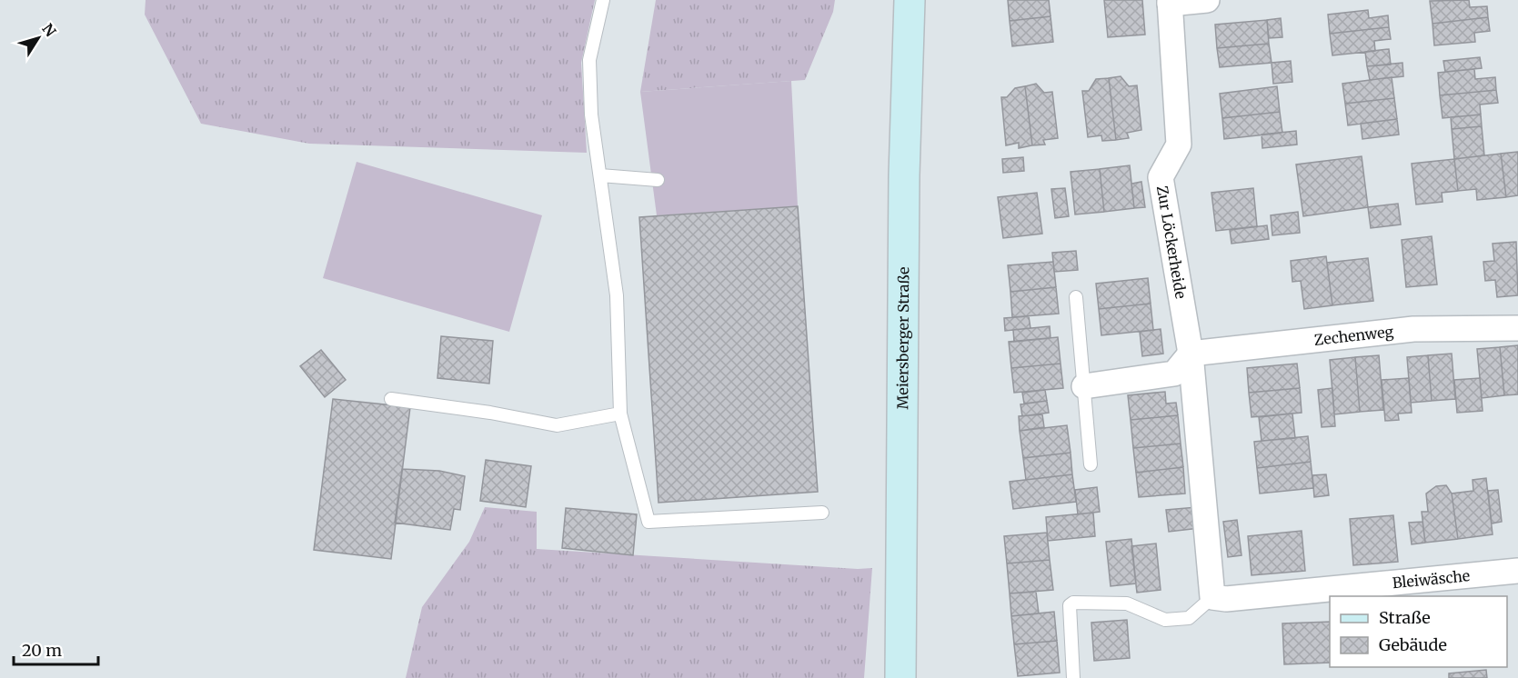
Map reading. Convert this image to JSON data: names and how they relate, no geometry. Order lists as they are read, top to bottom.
{
  "streets": {
    "main road": ["Meiersberger Straße"],
    "street": ["Zur Löckerheide", "Zechenweg", "Bleiwäsche"]
  },
  "crossings": [
    ["Zur Löckerheide", "Zechenweg"],
    ["Zur Löckerheide", "Bleiwäsche"]
  ],
  "legend": ["Straße", "Gebäude"],
  "scale_bar": "20 m",
  "north": "top right"
}
